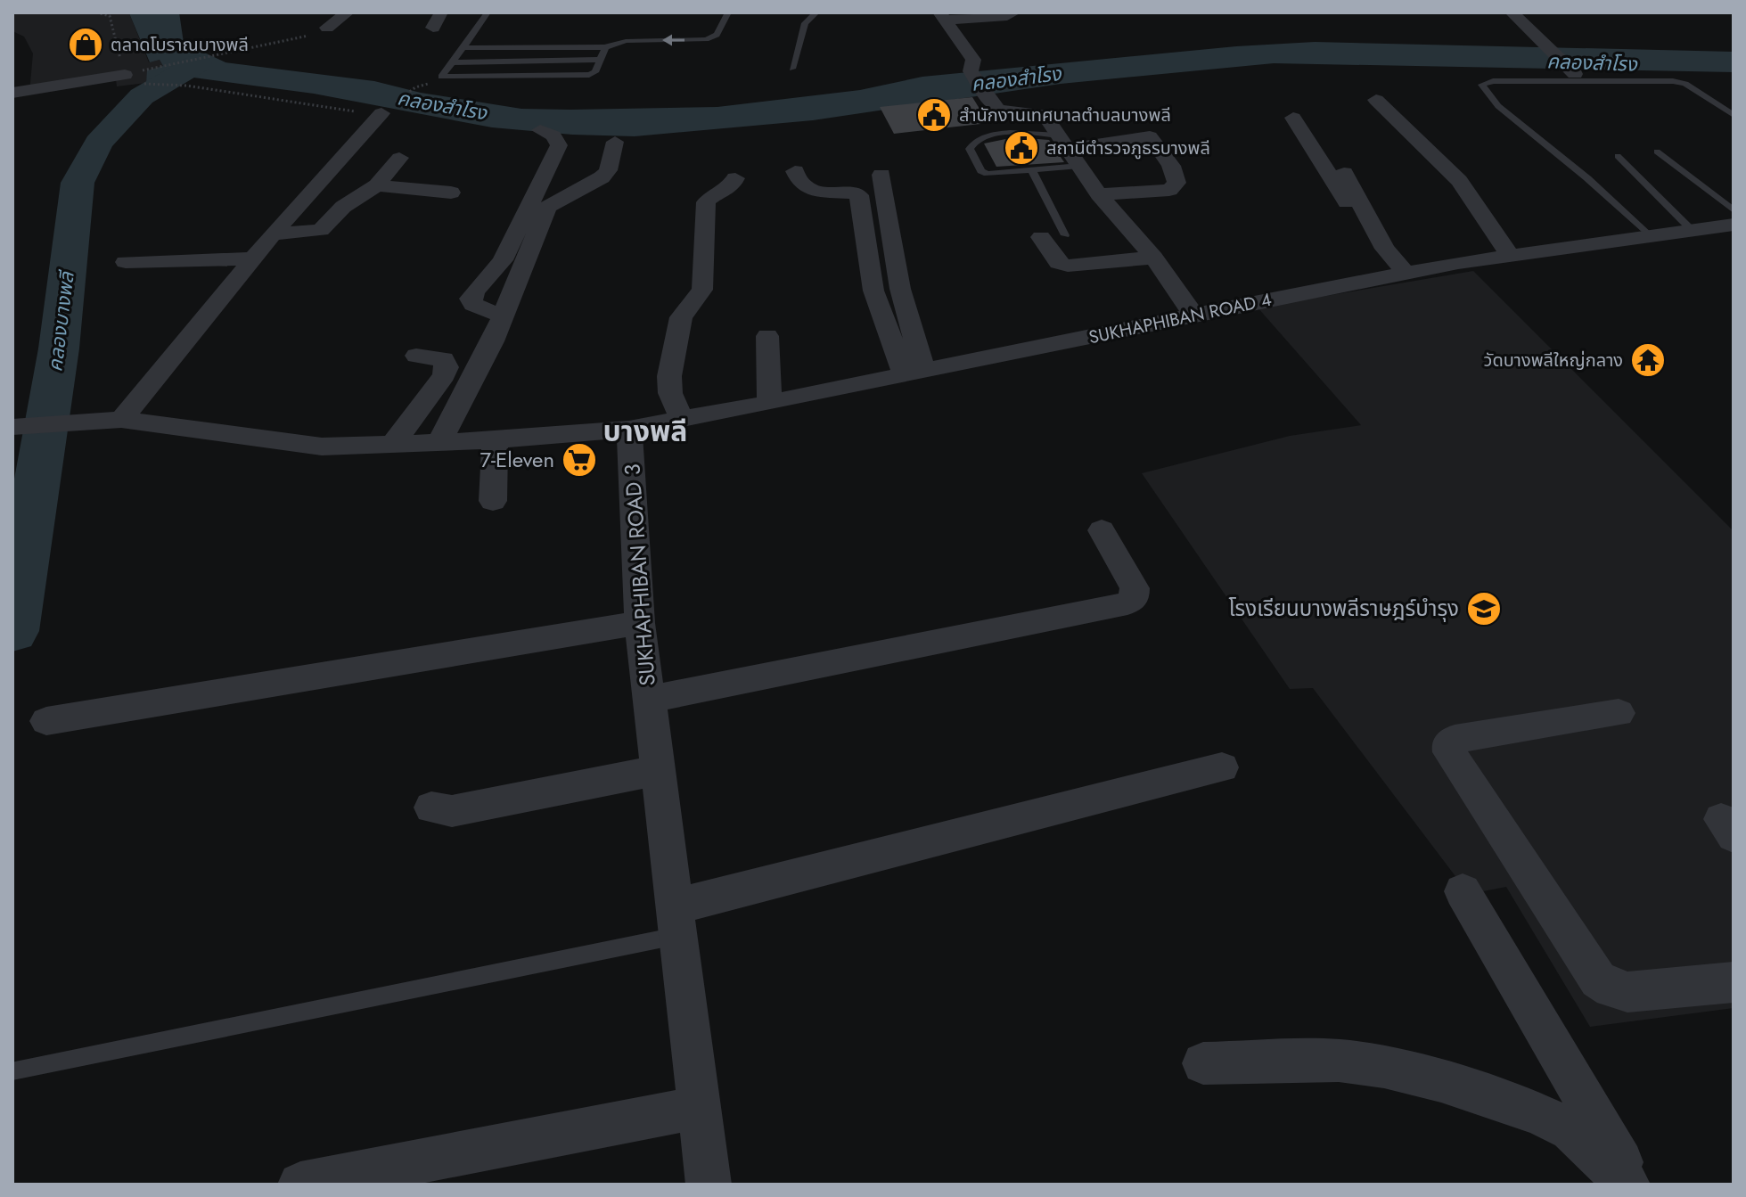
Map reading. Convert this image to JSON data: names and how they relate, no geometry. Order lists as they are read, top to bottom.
{
  "streets": {
    "street": ["SUKHAPHIBAN ROAD 4", "SUKHAPHIBAN ROAD 3"]
  },
  "crossings": [
    ["SUKHAPHIBAN ROAD 4", "SUKHAPHIBAN ROAD 3"]
  ],
  "districts": ["บางพลี"],
  "water": ["คลองสำโรง", "คลองบางพลี"],
  "places": {
    "shop": ["ตลาดโบราณบางพลี"],
    "public building": ["สำนักงานเทศบาลตำบลบางพลี", "สถานีตำรวจภูธรบางพลี"],
    "temple": ["วัดบางพลีใหญ่กลาง"],
    "supermarket": ["7-Eleven"],
    "school or university": ["โรงเรียนบางพลีราษฎร์บำรุง"]
  }
}
